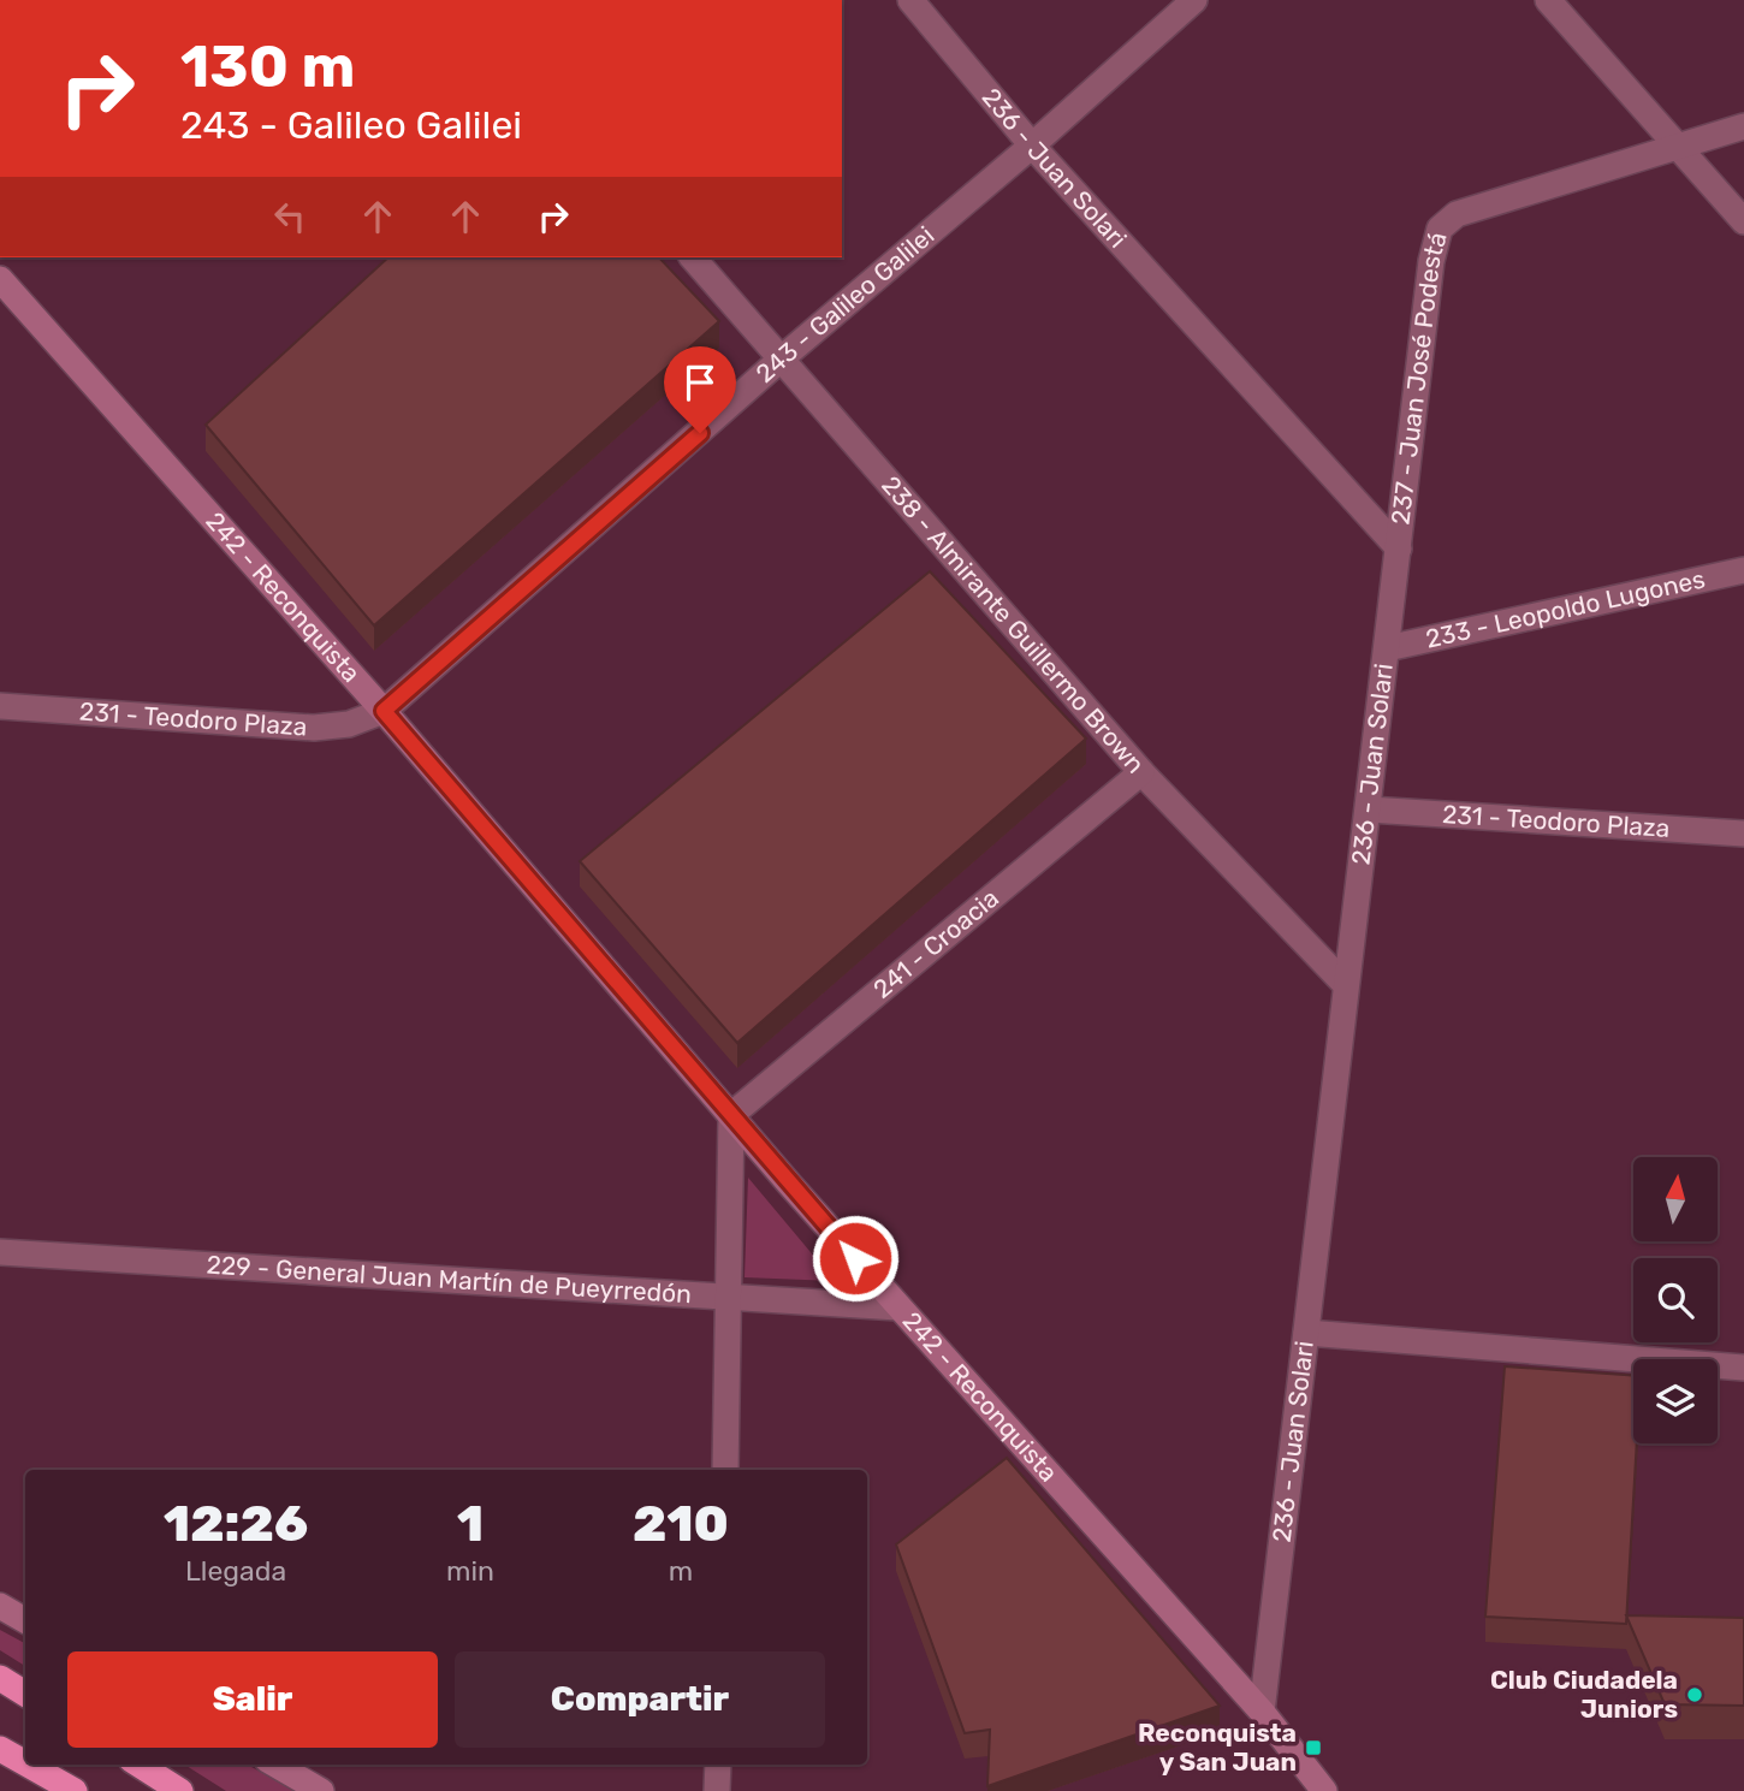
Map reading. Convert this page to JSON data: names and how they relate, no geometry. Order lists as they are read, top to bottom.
{
  "streets": {
    "street": [
      "236 - Juan Solari",
      "243 - Galileo Galilei",
      "237 - Juan José Podestá",
      "242 - Reconquista",
      "233 - Leopoldo Lugones",
      "238 - Almirante Guillermo Brown",
      "231 - Teodoro Plaza",
      "241 - Croacia",
      "229 - General Juan Martín de Pueyrredón"
    ]
  },
  "crossings": [
    ["236 - Juan Solari", "243 - Galileo Galilei"],
    ["236 - Juan Solari", "237 - Juan José Podestá"],
    ["236 - Juan Solari", "242 - Reconquista"],
    ["236 - Juan Solari", "233 - Leopoldo Lugones"],
    ["236 - Juan Solari", "238 - Almirante Guillermo Brown"],
    ["236 - Juan Solari", "231 - Teodoro Plaza"],
    ["243 - Galileo Galilei", "242 - Reconquista"],
    ["243 - Galileo Galilei", "238 - Almirante Guillermo Brown"],
    ["243 - Galileo Galilei", "231 - Teodoro Plaza"],
    ["242 - Reconquista", "231 - Teodoro Plaza"],
    ["242 - Reconquista", "241 - Croacia"],
    ["242 - Reconquista", "229 - General Juan Martín de Pueyrredón"],
    ["238 - Almirante Guillermo Brown", "241 - Croacia"]
  ],
  "places": {
    "other": ["Club Ciudadela Juniors"],
    "transit": ["Reconquista y San Juan"]
  },
  "north": "top",
  "page": {
    "turn": ["130 m", "243 - Galileo Galilei"],
    "eta": [
      "12:26",
      "Llegada",
      "1",
      "min",
      "210",
      "m"
    ],
    "buttons": ["Salir", "Compartir"]
  }
}
